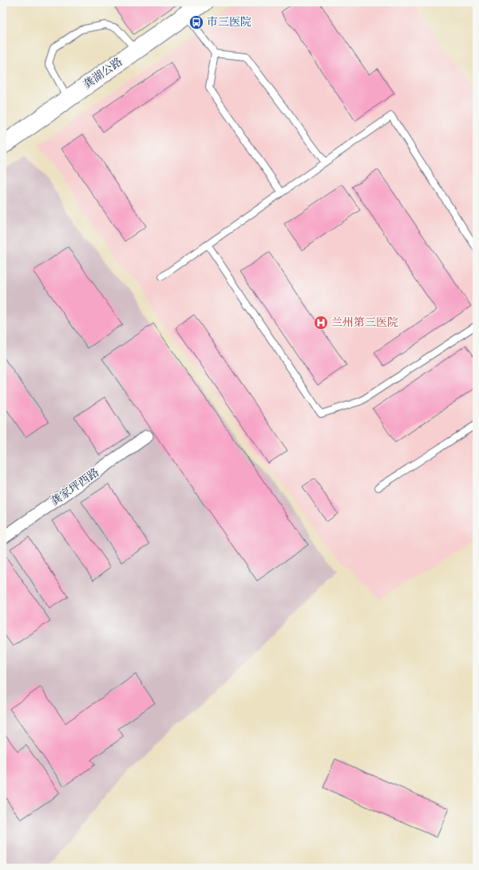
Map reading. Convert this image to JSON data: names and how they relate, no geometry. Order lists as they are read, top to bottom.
{
  "streets": {
    "main road": ["龚湖公路"],
    "street": ["龚家坪西路"]
  },
  "places": {
    "bus stop": ["市三医院"],
    "hospital": ["兰州第三医院"]
  }
}
